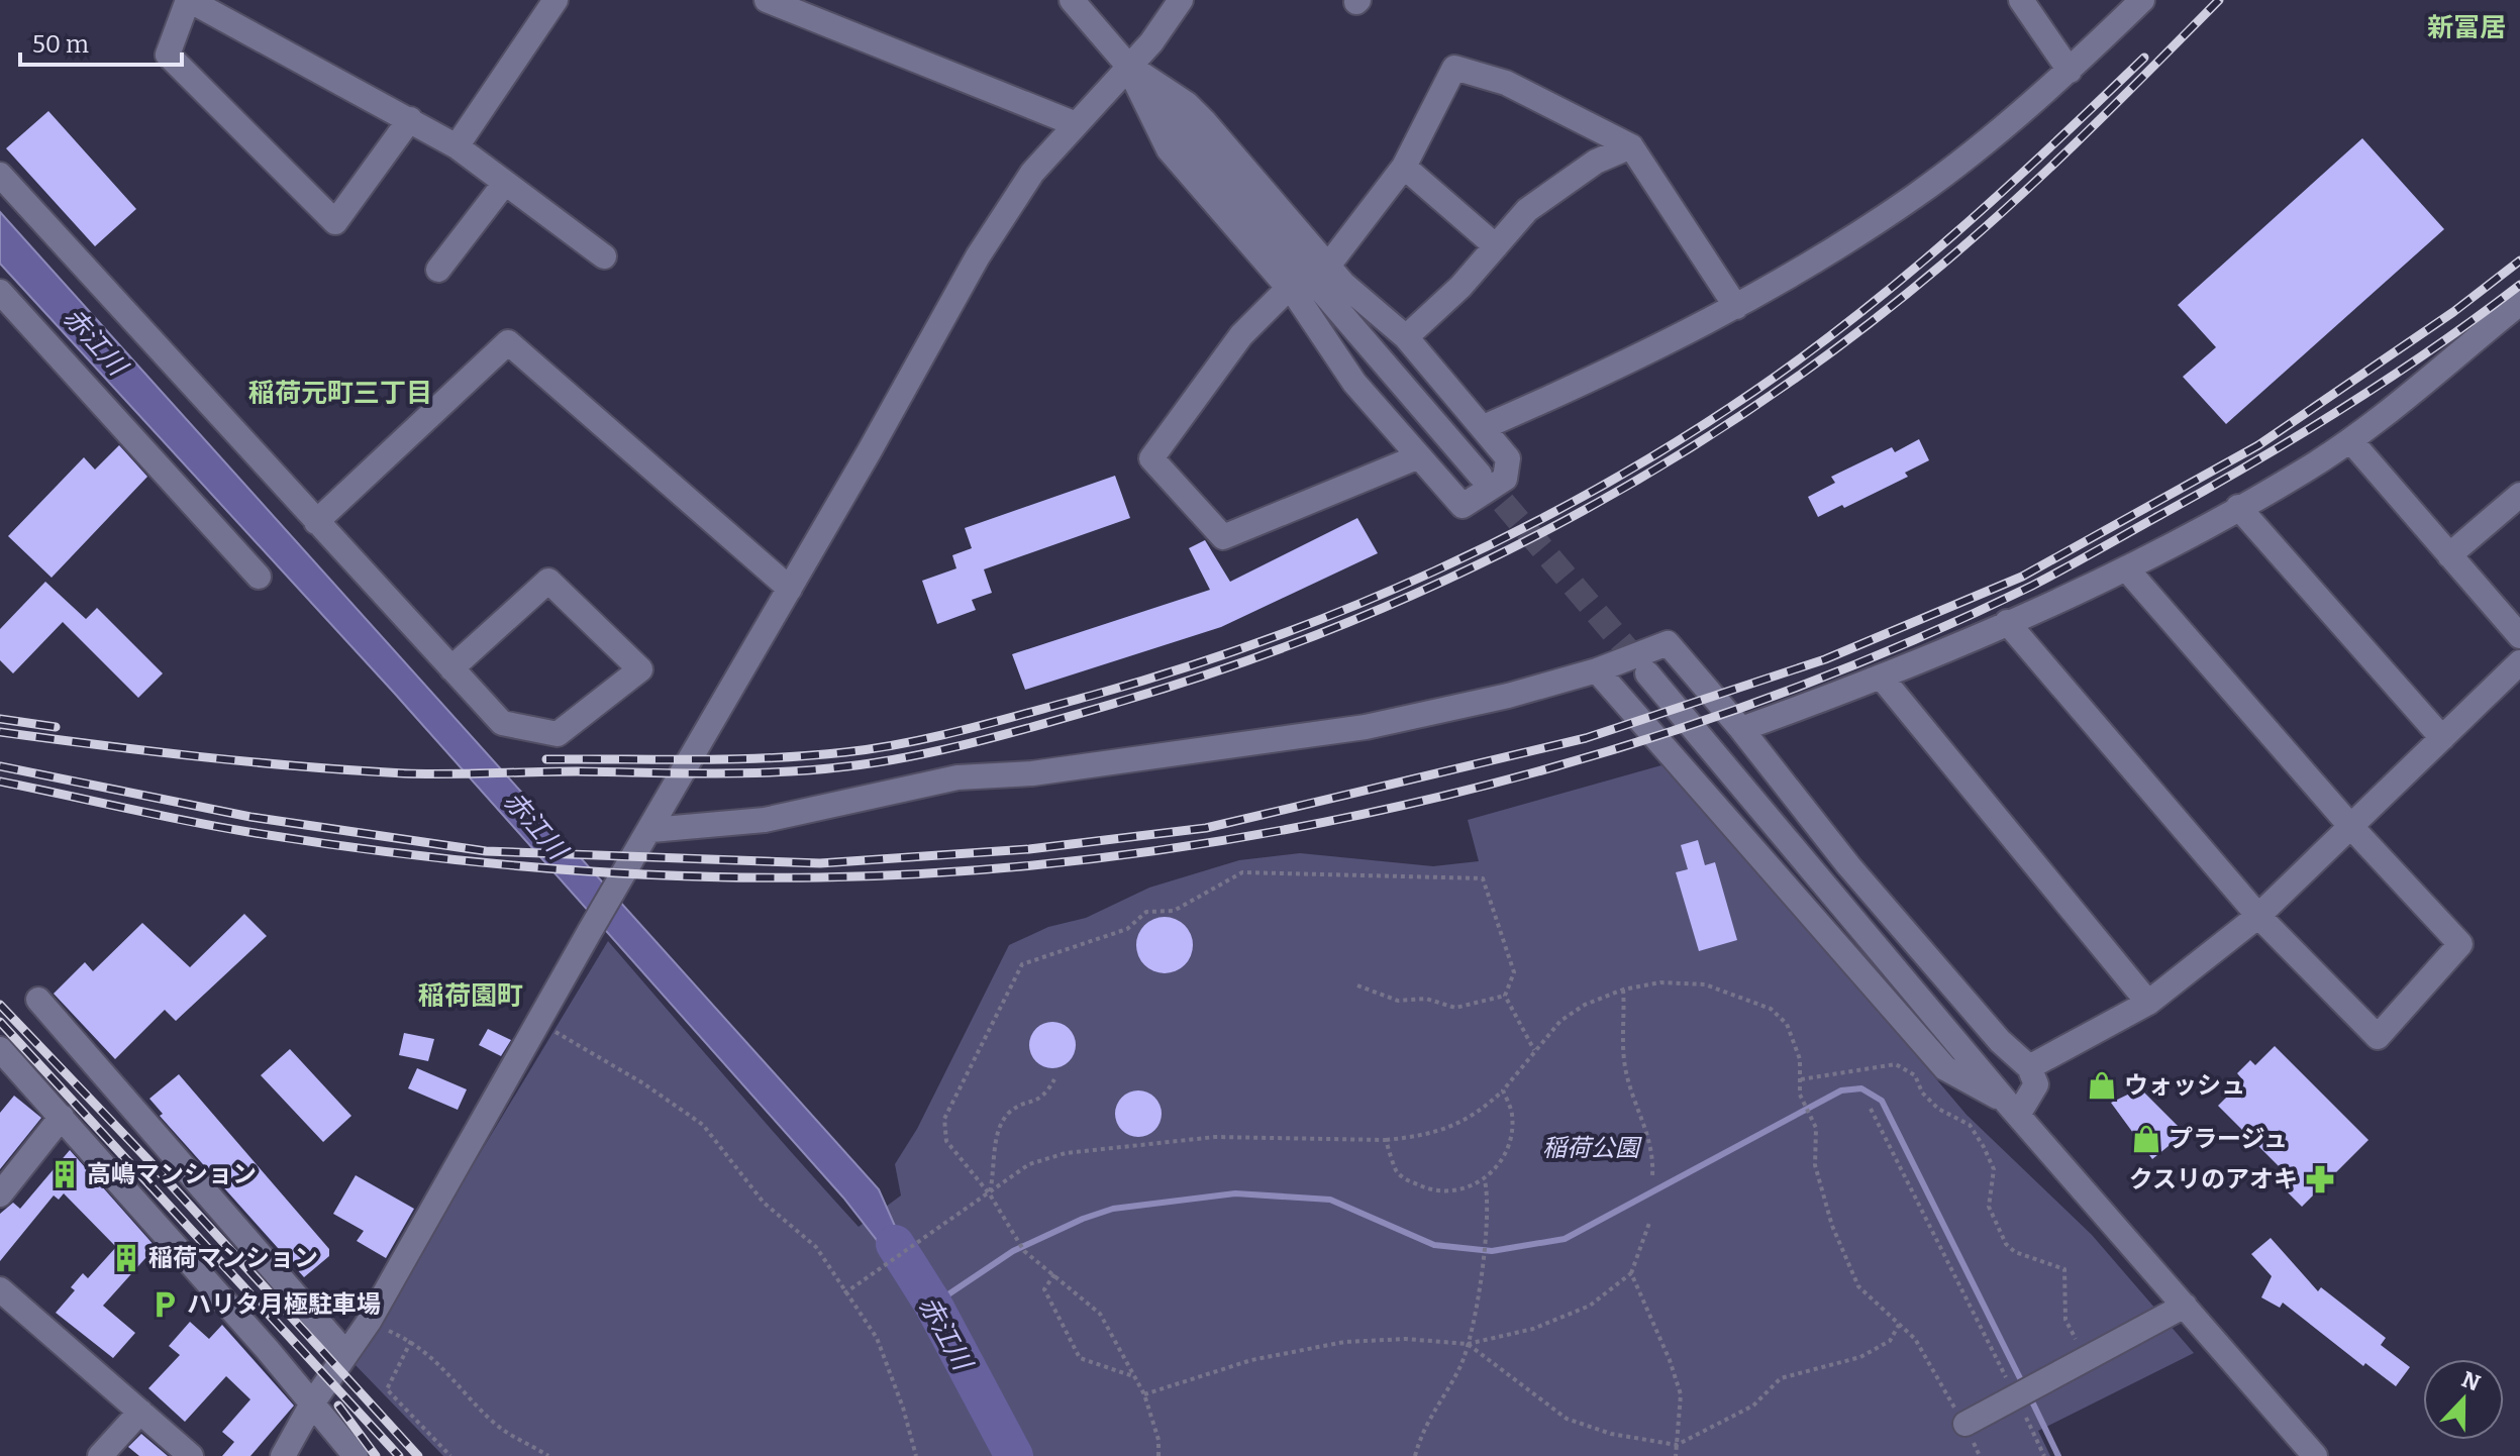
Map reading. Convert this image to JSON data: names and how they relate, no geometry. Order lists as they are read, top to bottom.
{
  "districts": ["新冨居", "稲荷元町三丁目", "稲荷園町"],
  "water": ["赤江川"],
  "parks": ["稲荷公園"],
  "places": {
    "shop": ["ウォッシュ", "プラージュ"],
    "building": ["高嶋マンション", "稲荷マンション"],
    "pharmacy": ["クスリのアオキ"],
    "parking": ["ハリタ月極駐車場"]
  },
  "scale_bar": "50 m",
  "north": "top"
}
